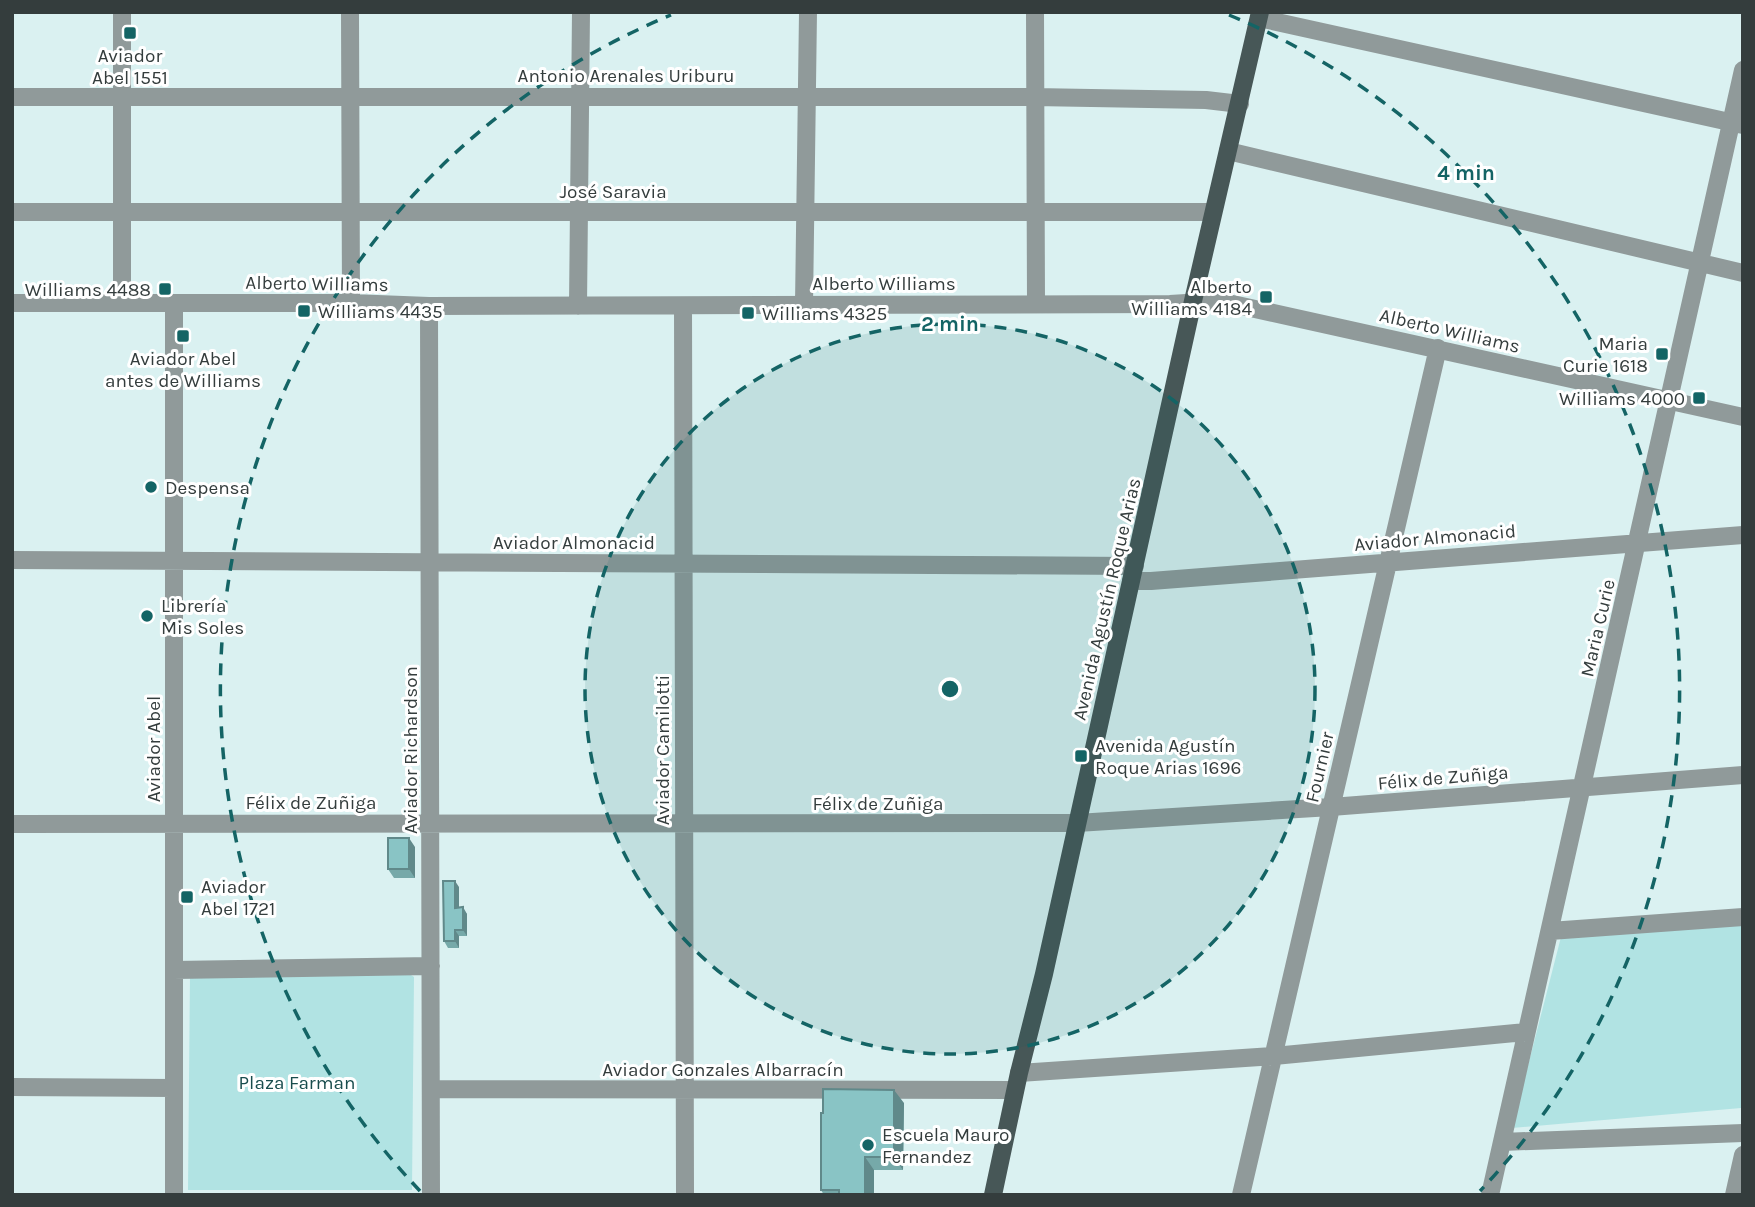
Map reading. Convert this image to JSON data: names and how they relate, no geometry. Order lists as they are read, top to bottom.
{
  "streets": {
    "main road": ["Avenida Agustín Roque Arias"],
    "street": [
      "Antonio Arenales Uriburu",
      "José Saravia",
      "Alberto Williams",
      "Aviador Almonacid",
      "Maria Curie",
      "Aviador Abel",
      "Aviador Richardson",
      "Aviador Camilotti",
      "Fournier",
      "Félix de Zuñiga",
      "Aviador Gonzales Albarracín"
    ]
  },
  "crossings": [
    ["Antonio Arenales Uriburu", "Avenida Agustín Roque Arias"],
    ["José Saravia", "Avenida Agustín Roque Arias"],
    ["Alberto Williams", "Avenida Agustín Roque Arias"],
    ["Alberto Williams", "Maria Curie"],
    ["Alberto Williams", "Aviador Abel"],
    ["Alberto Williams", "Aviador Richardson"],
    ["Alberto Williams", "Aviador Camilotti"],
    ["Alberto Williams", "Fournier"],
    ["Aviador Almonacid", "Avenida Agustín Roque Arias"],
    ["Aviador Almonacid", "Maria Curie"],
    ["Aviador Almonacid", "Aviador Abel"],
    ["Aviador Almonacid", "Aviador Richardson"],
    ["Aviador Almonacid", "Aviador Camilotti"],
    ["Aviador Almonacid", "Fournier"],
    ["Avenida Agustín Roque Arias", "Félix de Zuñiga"],
    ["Avenida Agustín Roque Arias", "Aviador Gonzales Albarracín"],
    ["Maria Curie", "Félix de Zuñiga"],
    ["Maria Curie", "Aviador Gonzales Albarracín"],
    ["Aviador Abel", "Félix de Zuñiga"],
    ["Aviador Richardson", "Félix de Zuñiga"],
    ["Aviador Richardson", "Aviador Gonzales Albarracín"],
    ["Aviador Camilotti", "Félix de Zuñiga"],
    ["Aviador Camilotti", "Aviador Gonzales Albarracín"],
    ["Fournier", "Félix de Zuñiga"],
    ["Fournier", "Aviador Gonzales Albarracín"]
  ],
  "parks": ["Plaza Farman"],
  "places": {
    "transit": [
      "Aviador Abel 1551",
      "Williams 4488",
      "Alberto Williams 4184",
      "Williams 4435",
      "Williams 4325",
      "Aviador Abel antes de Williams",
      "Maria Curie 1618",
      "Williams 4000",
      "Avenida Agustín Roque Arias 1696",
      "Aviador Abel 1721"
    ],
    "other": ["Despensa", "Librería Mis Soles", "Escuela Mauro Fernandez"]
  },
  "rings": ["4 min", "2 min"]
}
